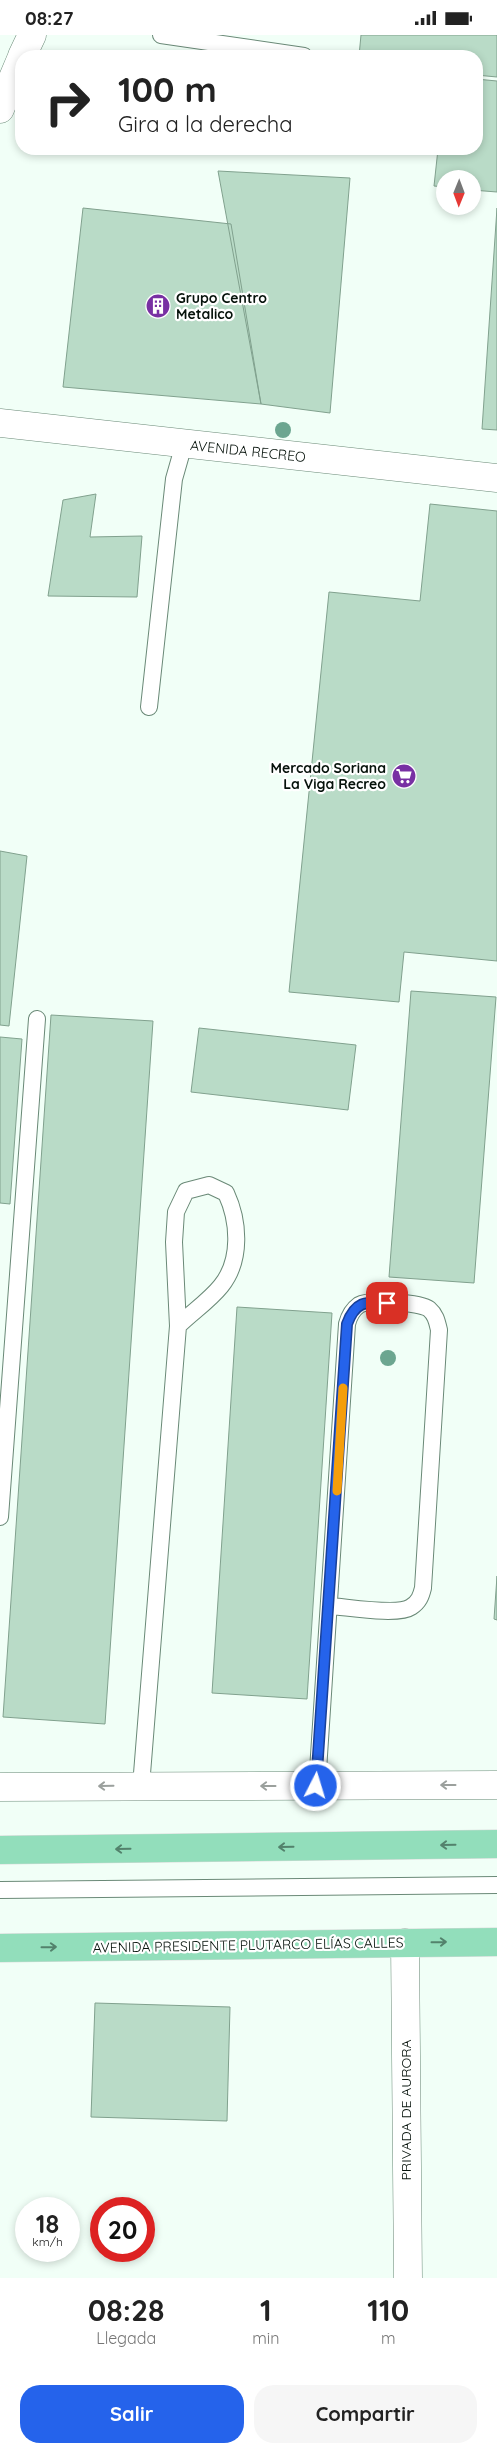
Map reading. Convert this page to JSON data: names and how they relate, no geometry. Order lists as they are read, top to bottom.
{
  "streets": {
    "main road": ["AVENIDA PRESIDENTE PLUTARCO ELÍAS CALLES"],
    "street": ["AVENIDA RECREO", "PRIVADA DE AURORA"]
  },
  "crossings": [
    ["AVENIDA PRESIDENTE PLUTARCO ELÍAS CALLES", "PRIVADA DE AURORA"]
  ],
  "places": {
    "building": ["Grupo Centro Metalico"],
    "supermarket": ["Mercado Soriana La Viga Recreo"]
  },
  "north": "bottom",
  "page": {
    "status": "08:27",
    "turn": ["100 m", "Gira a la derecha"],
    "speed": "18 km/h",
    "limit": "20",
    "eta": [
      "08:28",
      "Llegada",
      "1",
      "min",
      "110",
      "m"
    ],
    "buttons": ["Salir", "Compartir"]
  }
}
